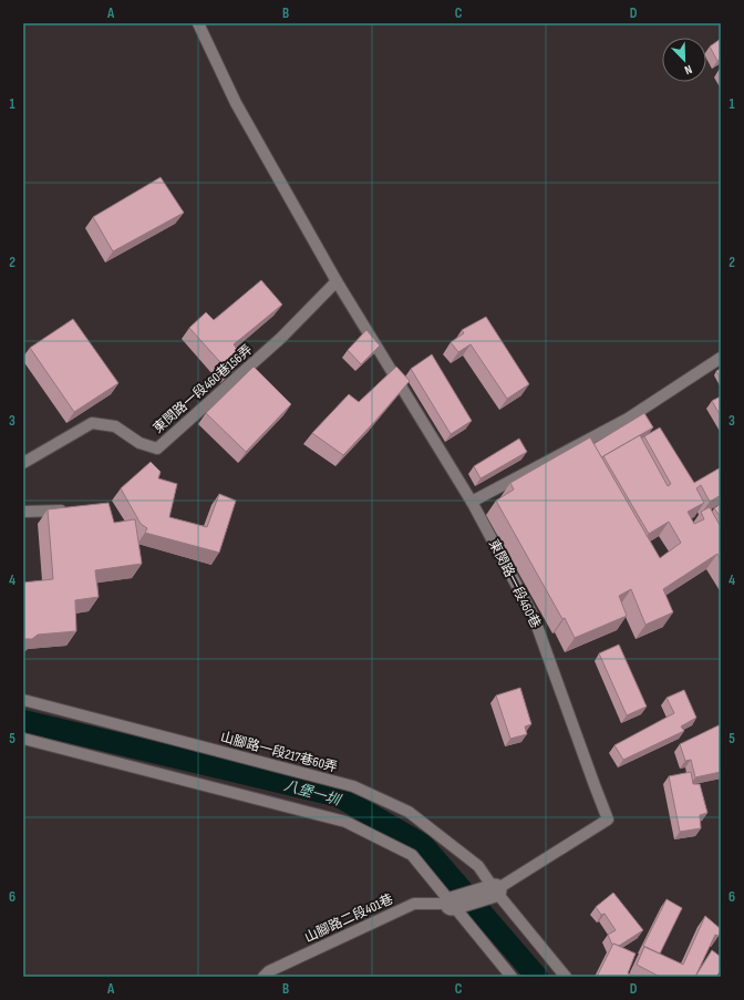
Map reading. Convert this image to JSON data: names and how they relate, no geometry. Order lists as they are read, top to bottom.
{
  "streets": {
    "street": ["東閔路一段460巷"],
    "lane": ["東閔路一段460巷156弄", "山腳路一段217巷60弄", "山腳路二段401巷"]
  },
  "crossings": [
    ["東閔路一段460巷", "山腳路一段217巷60弄"],
    ["東閔路一段460巷", "山腳路二段401巷"]
  ],
  "water": ["八堡一圳"],
  "north": "bottom right",
  "grid": {
    "columns": [
      "A",
      "B",
      "C",
      "D"
    ],
    "rows": [
      "1",
      "2",
      "3",
      "4",
      "5",
      "6"
    ]
  }
}
